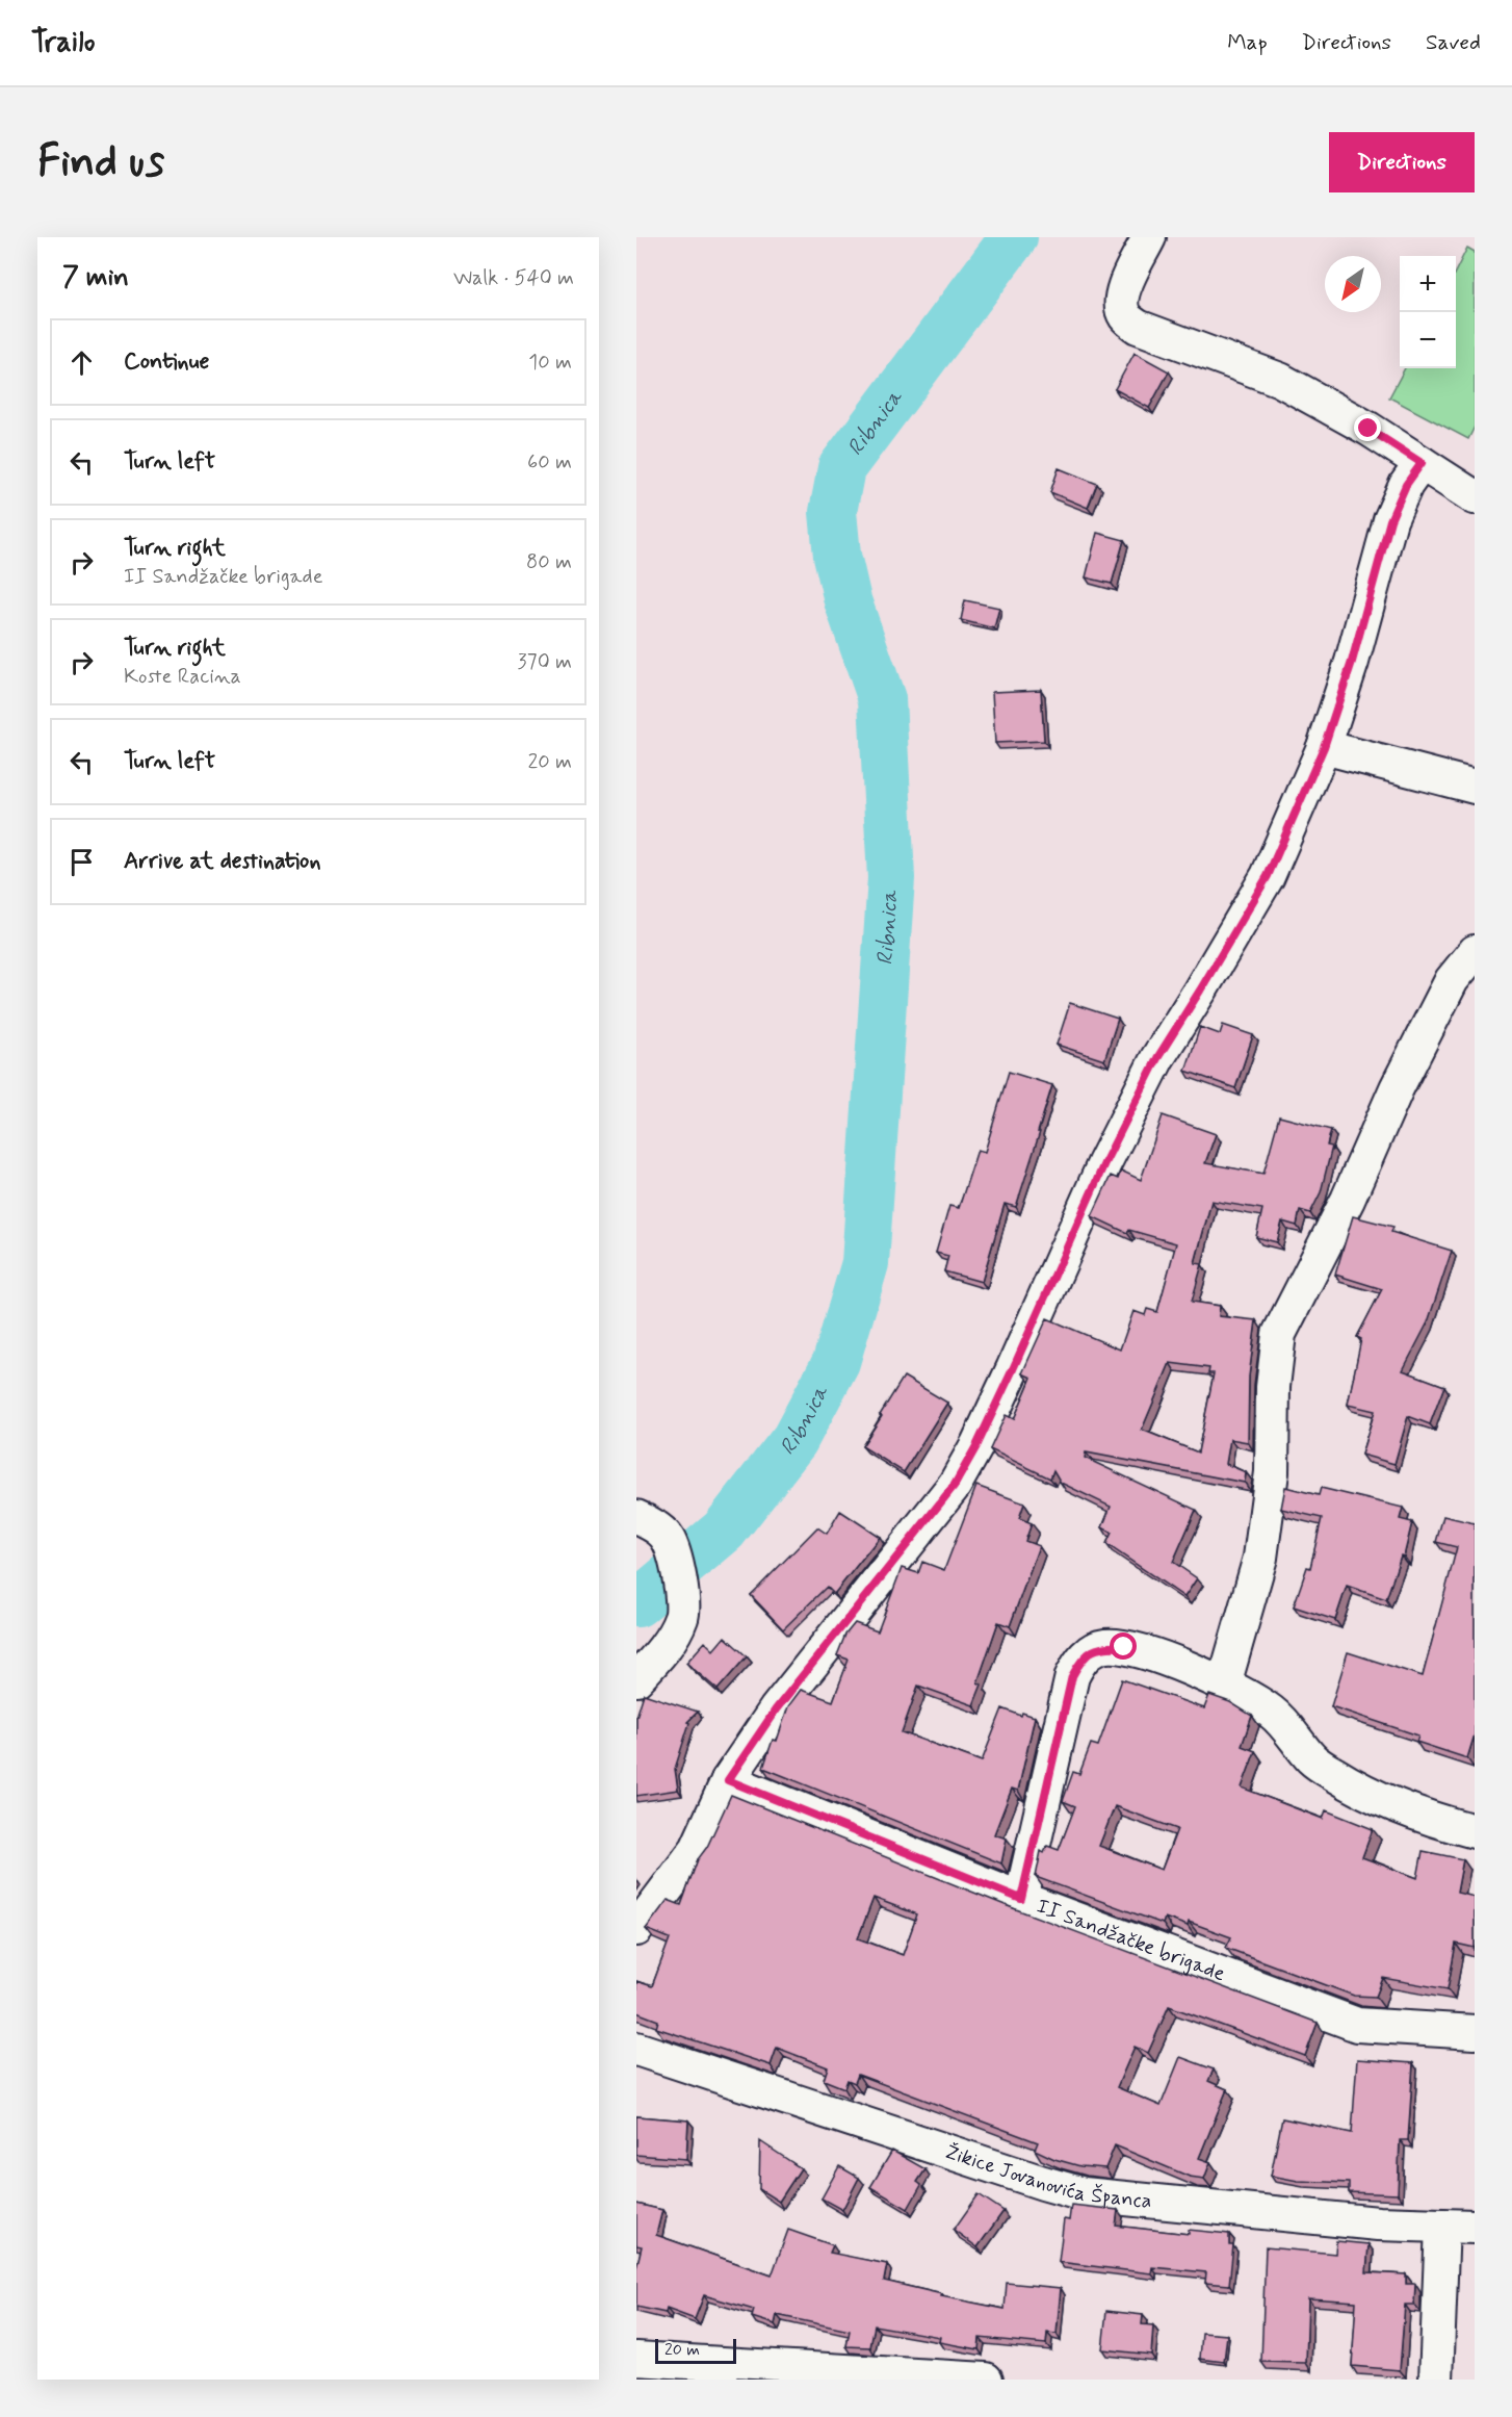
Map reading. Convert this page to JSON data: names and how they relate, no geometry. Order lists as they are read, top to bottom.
{
  "streets": {
    "street": ["II Sandžačke brigade", "Žikice Jovanovića Španca"]
  },
  "water": ["Ribnica"],
  "scale_bar": "20 m",
  "north": "bottom left",
  "page": {
    "header": "Trailo",
    "nav": ["Map", "Directions", "Saved"],
    "buttons": "Directions",
    "title": "Find us",
    "heading": ["7 min", "Walk · 540 m"],
    "map_buttons": ["+", "−"],
    "list": [
      ["Continue", "10 m"],
      ["Turn left", "60 m"],
      ["Turn right", "II Sandžačke brigade", "80 m"],
      ["Turn right", "Koste Racina", "370 m"],
      ["Turn left", "20 m"],
      "Arrive at destination"
    ],
    "scale": "20 m"
  }
}
